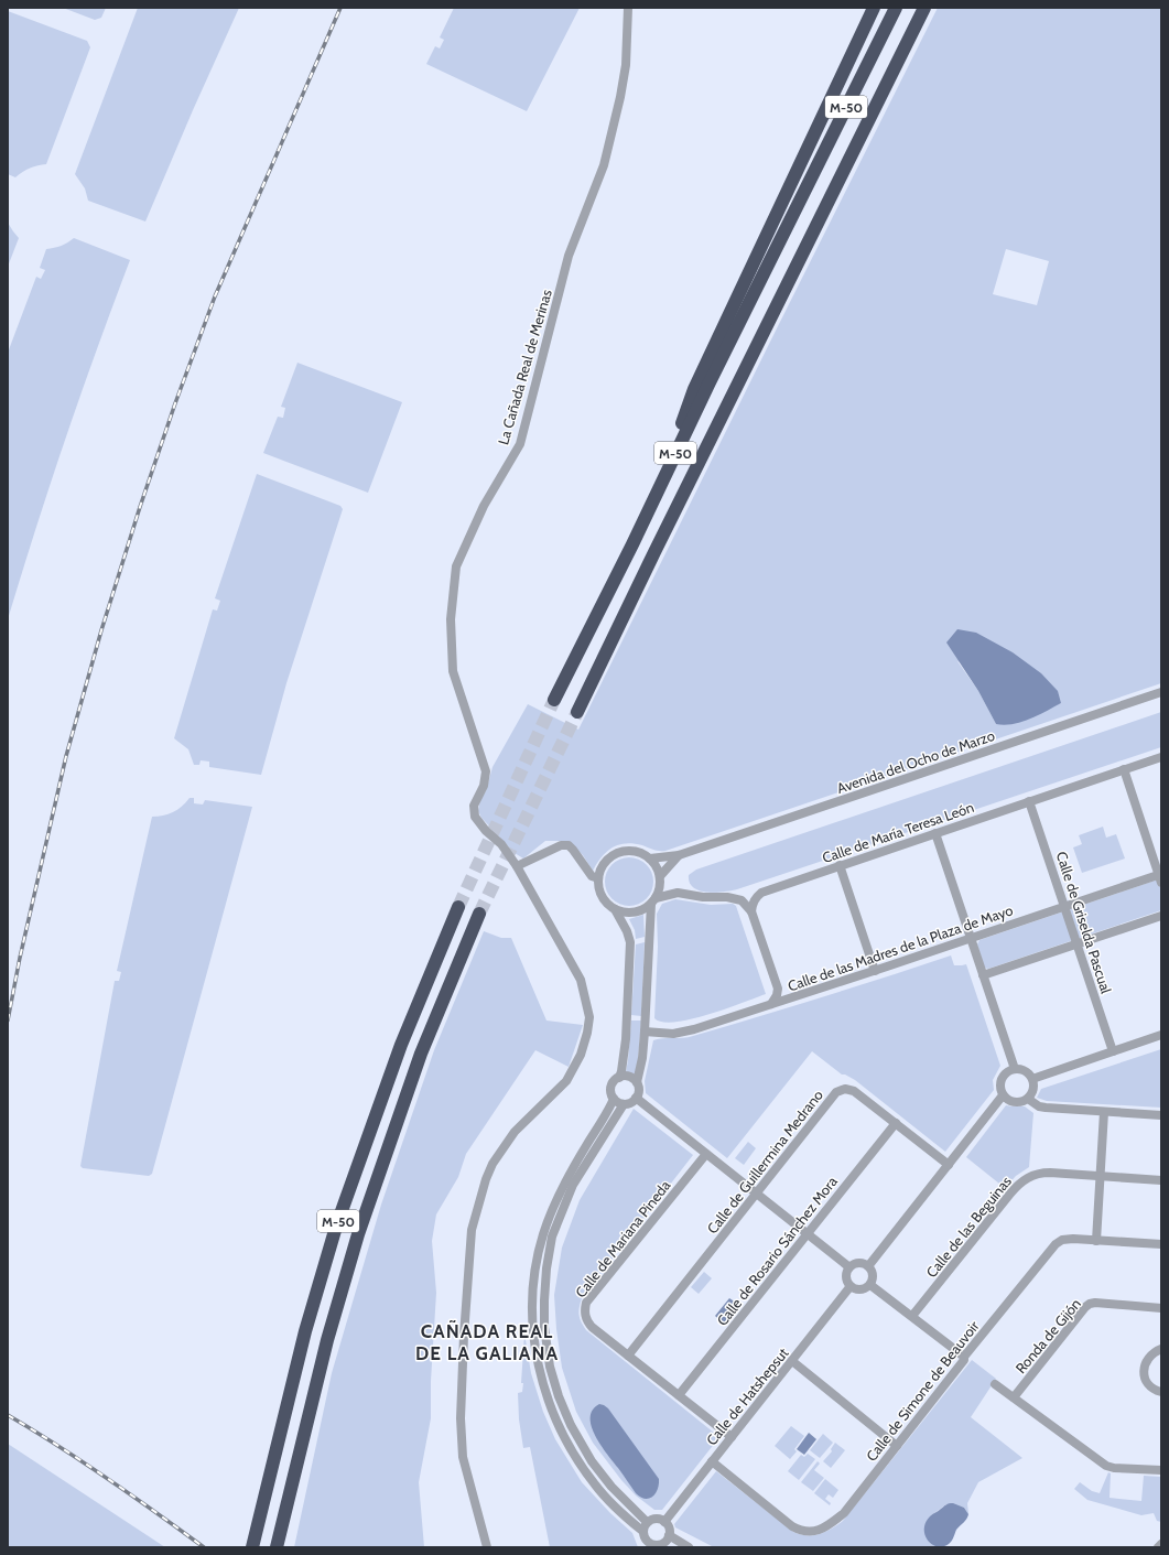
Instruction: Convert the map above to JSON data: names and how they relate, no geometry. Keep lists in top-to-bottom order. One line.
{"streets":{"highway":["M-50"],"street":["La Cañada Real de Merinas","Avenida del Ocho de Marzo","Calle de María Teresa León","Calle de Griselda Pascual","Calle de las Madres de la Plaza de Mayo","Calle de Guillermina Medrano","Calle de las Beguinas","Calle de Mariana Pineda","Calle de Rosario Sánchez Mora","Ronda de Gijón","Calle de Simone de Beauvoir","Calle de Hatshepsut"]},"crossings":[["Calle de María Teresa León","Calle de Griselda Pascual"],["Calle de Griselda Pascual","Calle de las Madres de la Plaza de Mayo"],["Calle de Guillermina Medrano","Calle de Mariana Pineda"],["Calle de Guillermina Medrano","Calle de Rosario Sánchez Mora"],["Calle de Mariana Pineda","Calle de Rosario Sánchez Mora"],["Calle de Mariana Pineda","Calle de Hatshepsut"],["Calle de Simone de Beauvoir","Calle de Hatshepsut"]],"districts":["CAÑADA REAL DE LA GALIANA"]}
